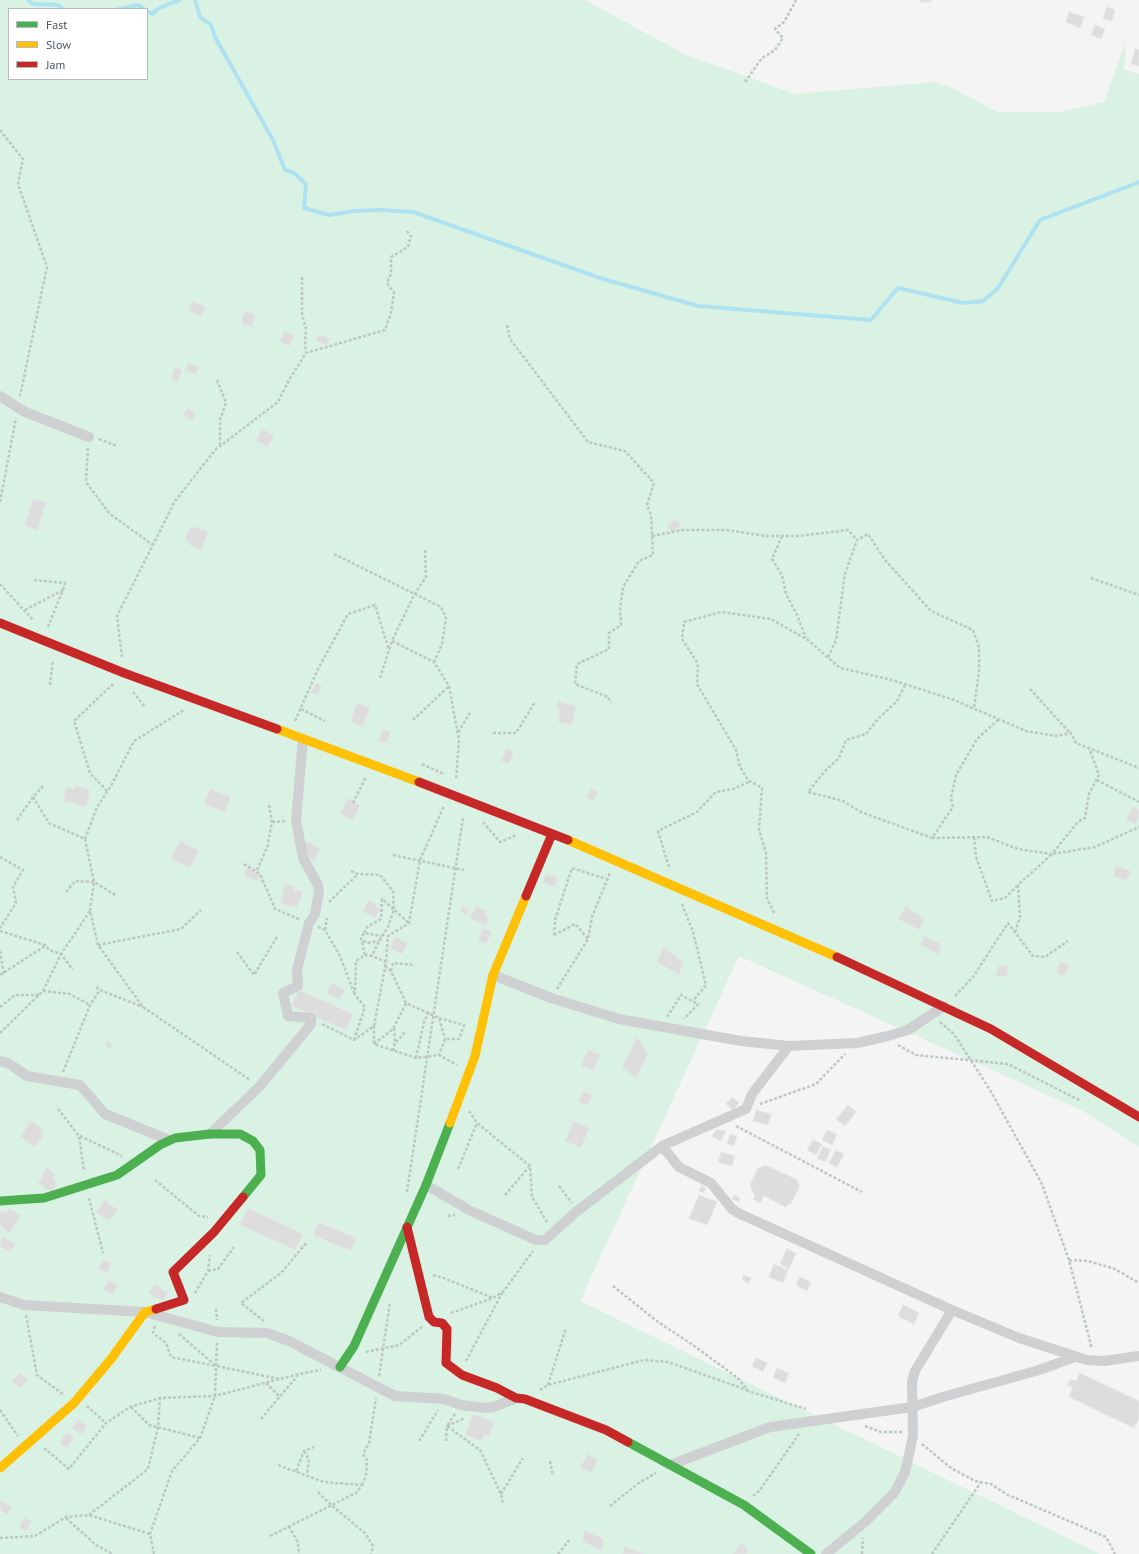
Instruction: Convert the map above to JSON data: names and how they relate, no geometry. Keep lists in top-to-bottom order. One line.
{"legend":["Fast","Slow","Jam"]}
